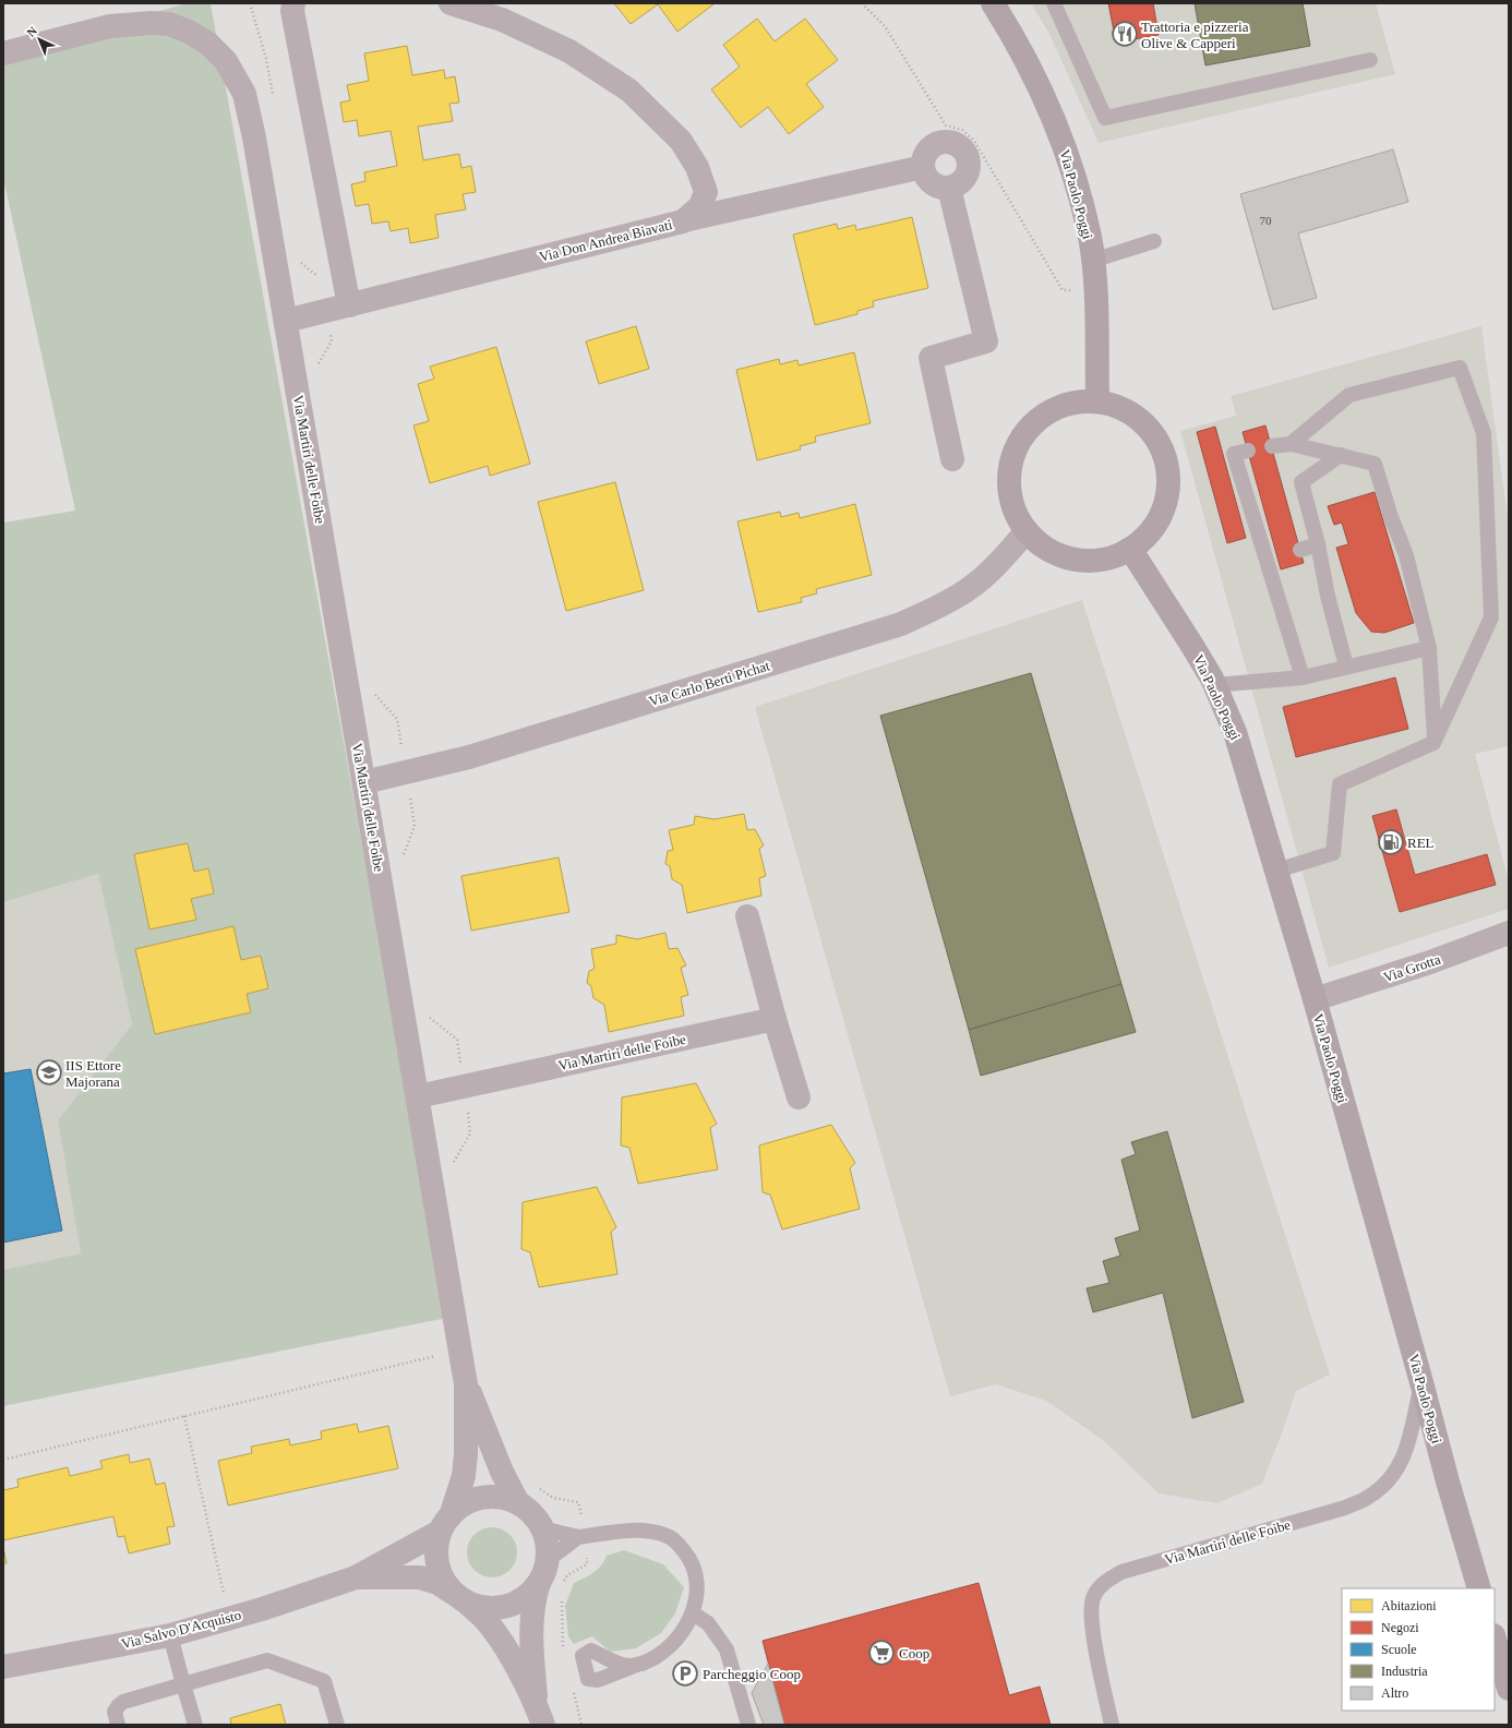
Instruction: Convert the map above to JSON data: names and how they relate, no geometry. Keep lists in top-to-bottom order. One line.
{"streets":{"main road":["Via Paolo Poggi"],"street":["Via Don Andrea Biavati","Via Martiri delle Foibe","Via Carlo Berti Pichat","Via Grotta","Via Salvo D'Acquisto"]},"crossings":[["Via Paolo Poggi","Via Martiri delle Foibe"],["Via Paolo Poggi","Via Grotta"],["Via Don Andrea Biavati","Via Martiri delle Foibe"],["Via Martiri delle Foibe","Via Carlo Berti Pichat"]],"places":{"restaurant":["Trattoria e pizzeria Olive & Capperi"],"fuel station":["REL"],"school or university":["IIS Ettore Majorana"],"supermarket":["Coop"],"parking":["Parcheggio Coop"]},"house_numbers":["70"],"legend":["Abitazioni","Negozi","Scuole","Industria","Altro"],"north":"top left"}
